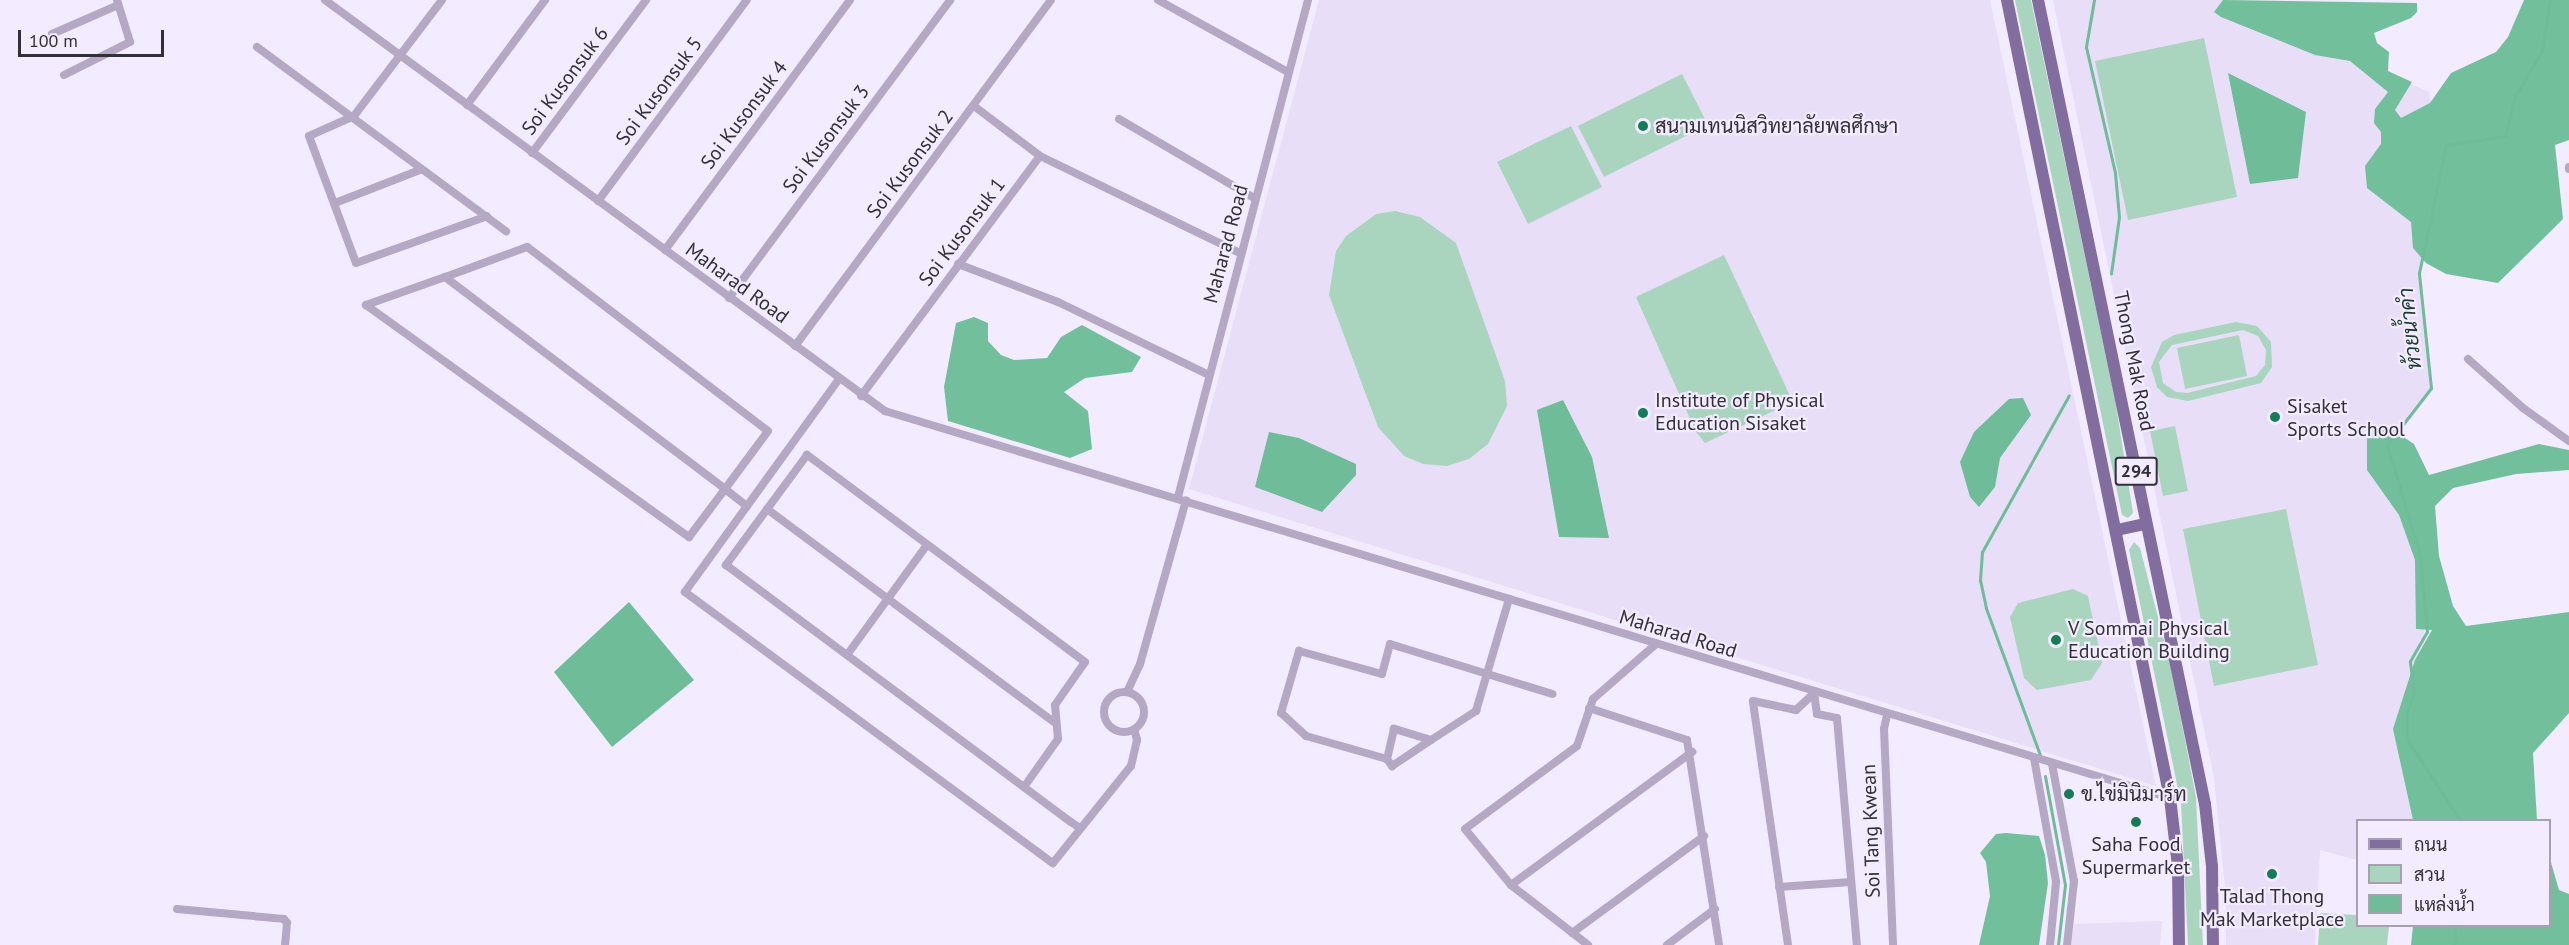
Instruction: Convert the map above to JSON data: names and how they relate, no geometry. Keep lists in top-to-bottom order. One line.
{"streets":{"main road":["Thong Mak Road","294"],"street":["Soi Kusonsuk 6","Soi Kusonsuk 5","Soi Kusonsuk 4","Soi Kusonsuk 3","Soi Kusonsuk 2","Soi Kusonsuk 1","Maharad Road","Soi Tang Kwean"]},"crossings":[["Soi Kusonsuk 6","Maharad Road"],["Soi Kusonsuk 5","Maharad Road"],["Soi Kusonsuk 4","Maharad Road"],["Soi Kusonsuk 3","Maharad Road"],["Soi Kusonsuk 2","Maharad Road"],["Soi Kusonsuk 1","Maharad Road"],["Maharad Road","294"],["Maharad Road","Soi Tang Kwean"]],"water":["ห้วยน้ำคำ"],"places":["สนามเทนนิสวิทยาลัยพลศึกษา","Institute of Physical Education Sisaket","Sisaket Sports School","V Sommai Physical Education Building","ข.ไข่มินิมาร์ท","Saha Food Supermarket","Talad Thong Mak Marketplace"],"legend":["ถนน","สวน","แหล่งน้ำ"],"scale_bar":"100 m"}
